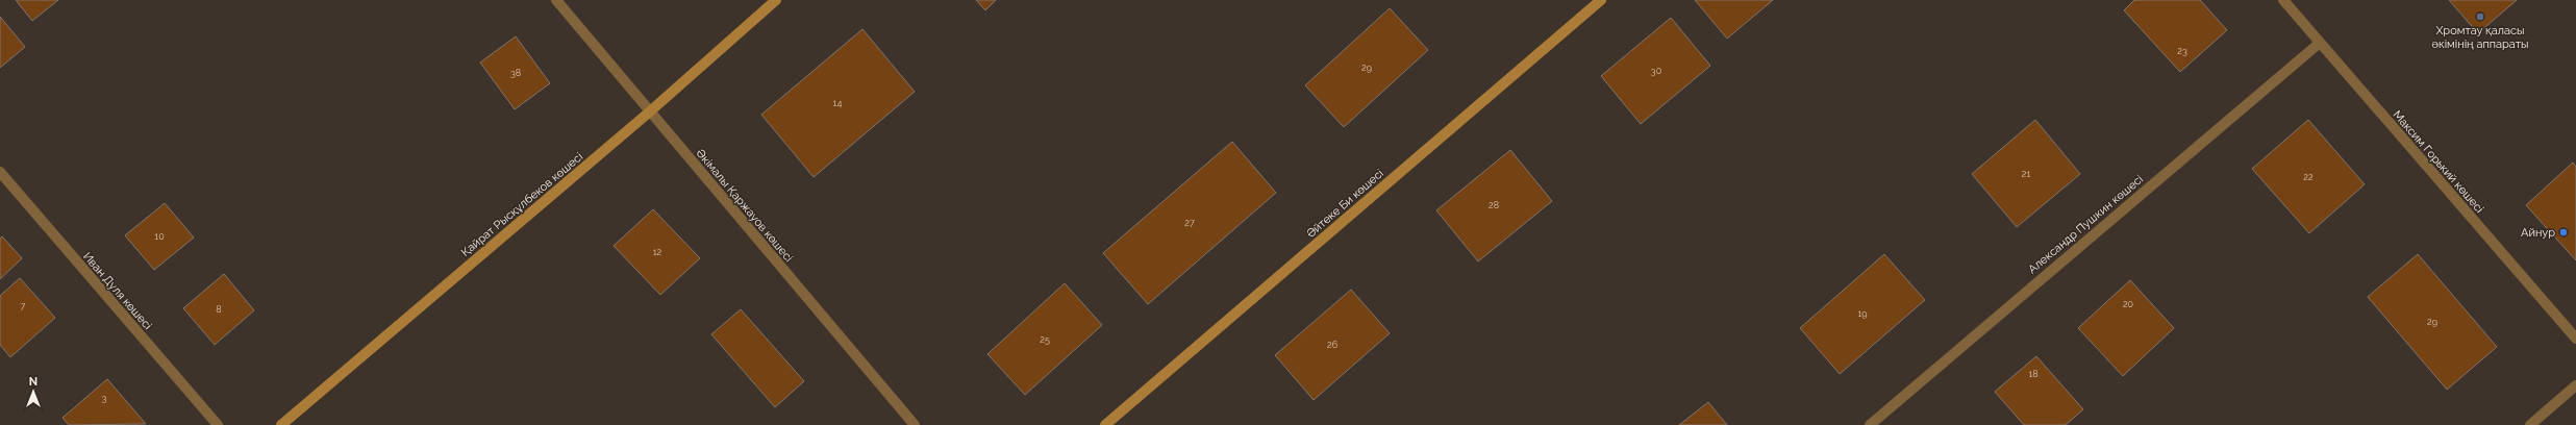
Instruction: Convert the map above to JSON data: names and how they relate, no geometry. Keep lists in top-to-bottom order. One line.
{"streets":{"street":["Максим Горький көшесі","Әйтеке Би көшесі","Қайрат Рысқұлбеков көшесі","Әкімалы Қаржауов көшесі","Александр Пушкин көшесі","Иван Дуля көшесі"]},"crossings":[["Максим Горький көшесі","Александр Пушкин көшесі"],["Қайрат Рысқұлбеков көшесі","Әкімалы Қаржауов көшесі"]],"places":["Хромтау қаласы әкімінің аппараты","Айнур"],"house_numbers":["23","29","30","38","14","21","22","28","27","10","12","20","7","8","19","29","25","26","18","3"],"north":"top"}
